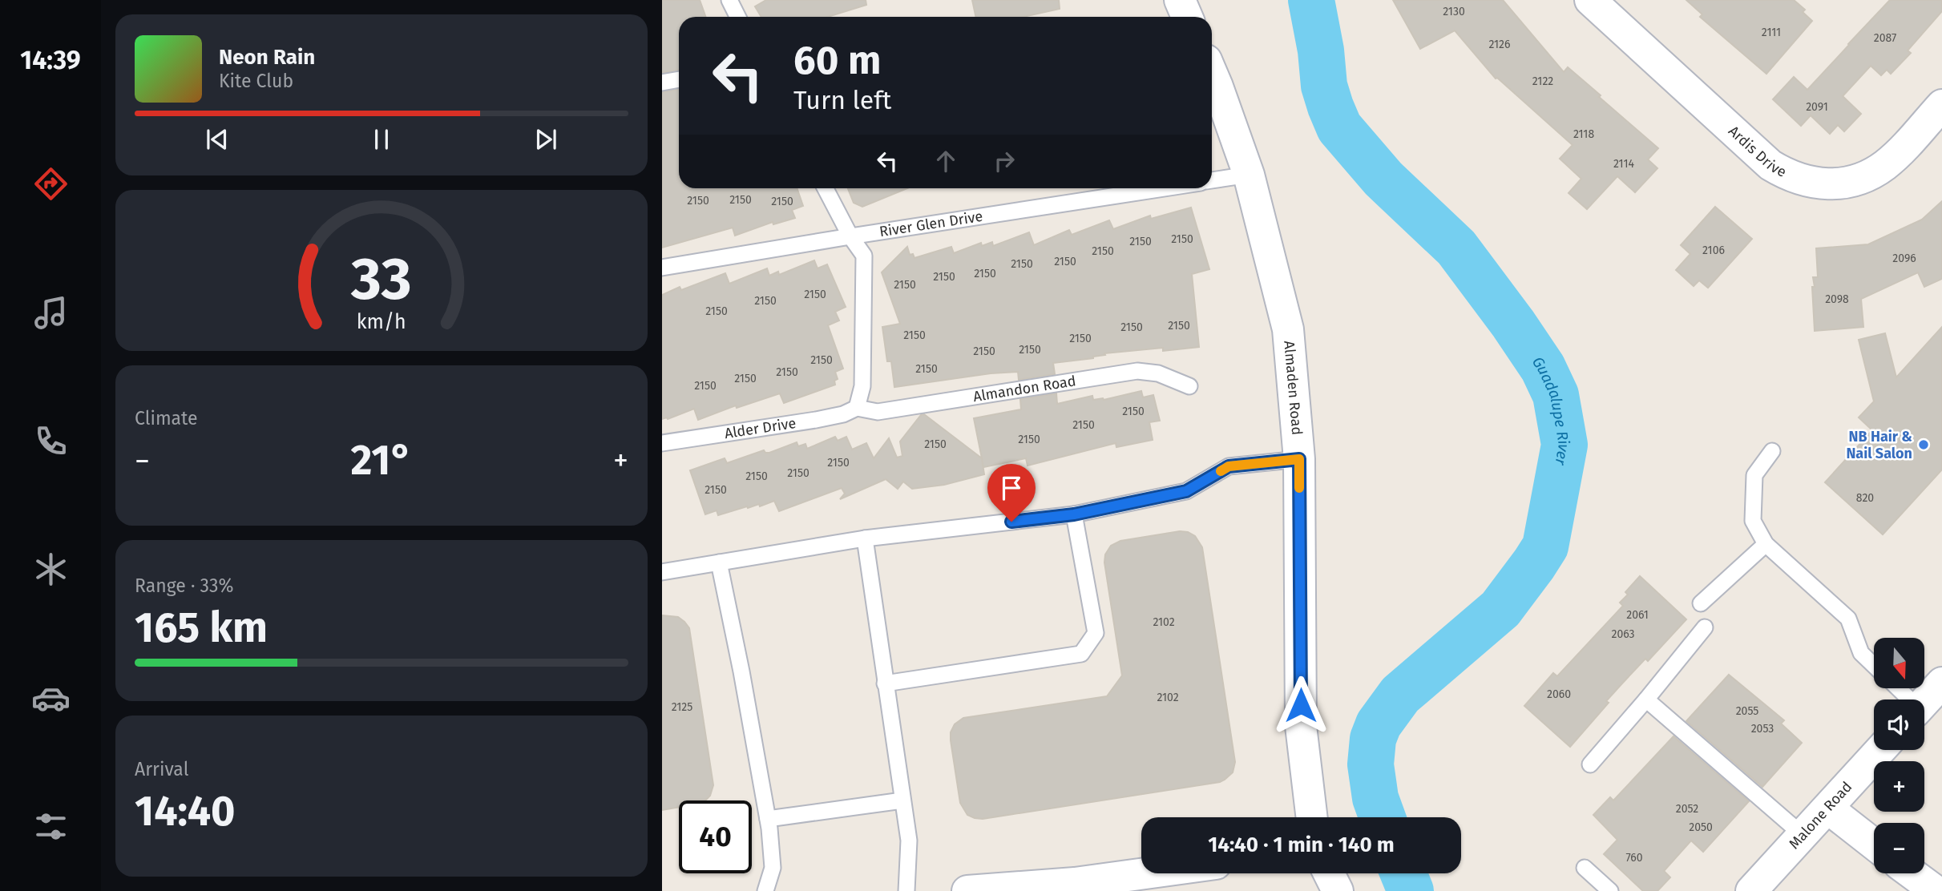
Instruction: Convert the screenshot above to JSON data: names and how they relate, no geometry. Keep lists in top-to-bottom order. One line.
{"streets":{"street":["Ardis Drive","Almaden Road","Malone Road"],"lane":["River Glen Drive","Almandon Road","Alder Drive"]},"crossings":[["Almandon Road","Alder Drive"]],"water":["Guadalupe River"],"places":["NB Hair & Nail Salon"],"house_numbers":["2130","2111","2087","2126","2122","2091","2118","2114","2150","2150","2150","2150","2150","2106","2150","2096","2150","2150","2150","2150","2150","2150","2098","2150","2150","2150","2150","2150","2150","2150","2150","2150","2150","2150","2150","2150","2150","2150","2150","2150","2150","2150","2150","2150","820","2061","2102","2063","2060","2102","2125","2055","2053","2052","2050","760"],"north":"bottom","page":{"tabs":"14:39","turn":["60 m","Turn left"],"song":["Neon Rain","Kite Club"],"tile":["Climate",["Range · 33%","165 km"],["Arrival","14:40"]],"heat":["−","21°","+"],"map_buttons":["+","−"],"limit":"40","trip":"14:40 · 1 min · 140 m","gauge":["33","km/h"]}}
